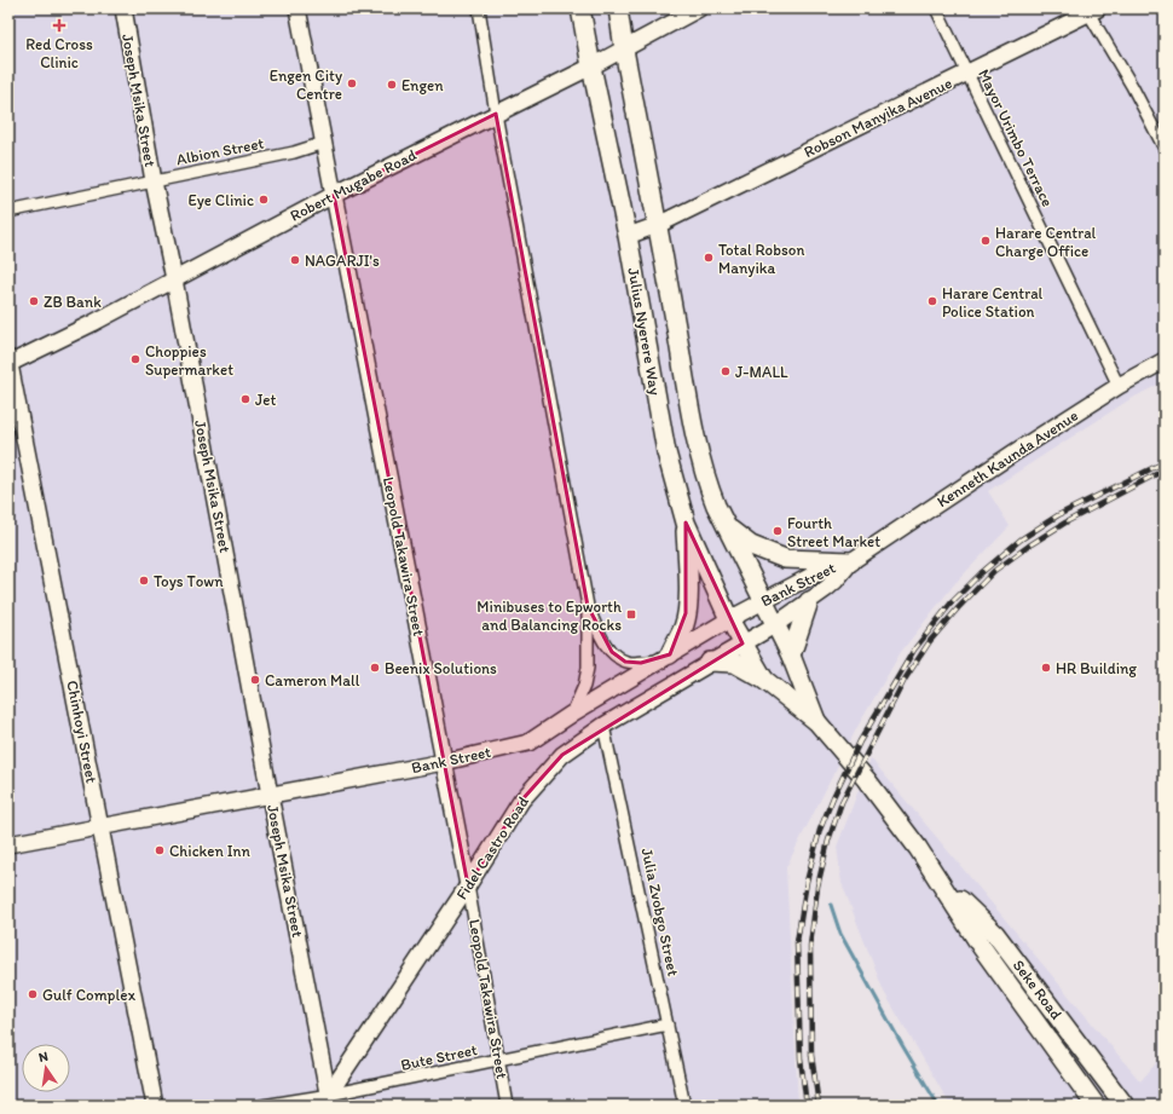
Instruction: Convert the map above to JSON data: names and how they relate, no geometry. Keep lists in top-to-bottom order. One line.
{"streets":{"main road":["Joseph Msika Street","Robson Manyika Avenue","Robert Mugabe Road","Julius Nyerere Way","Kenneth Kaunda Avenue","Leopold Takawira Street","Bank Street","Chinhoyi Street","Fidel Castro Road","Seke Road"],"street":["Mayor Urimbo Terrace","Albion Street","Julia Zvobgo Street","Bute Street"]},"crossings":[["Joseph Msika Street","Albion Street"],["Joseph Msika Street","Robert Mugabe Road"],["Joseph Msika Street","Bank Street"],["Joseph Msika Street","Fidel Castro Road"],["Joseph Msika Street","Bute Street"],["Robson Manyika Avenue","Mayor Urimbo Terrace"],["Robson Manyika Avenue","Julius Nyerere Way"],["Mayor Urimbo Terrace","Kenneth Kaunda Avenue"],["Albion Street","Leopold Takawira Street"],["Robert Mugabe Road","Julius Nyerere Way"],["Robert Mugabe Road","Leopold Takawira Street"],["Robert Mugabe Road","Chinhoyi Street"],["Julius Nyerere Way","Bank Street"],["Julius Nyerere Way","Fidel Castro Road"],["Julius Nyerere Way","Seke Road"],["Kenneth Kaunda Avenue","Bank Street"],["Kenneth Kaunda Avenue","Fidel Castro Road"],["Leopold Takawira Street","Bank Street"],["Leopold Takawira Street","Fidel Castro Road"],["Leopold Takawira Street","Bute Street"],["Bank Street","Chinhoyi Street"],["Bank Street","Fidel Castro Road"],["Fidel Castro Road","Julia Zvobgo Street"],["Fidel Castro Road","Bute Street"],["Julia Zvobgo Street","Bute Street"]],"places":{"health":["Red Cross Clinic"],"other":["Engen City Centre","Engen","Eye Clinic","Harare Central Charge Office","Total Robson Manyika","NAGARJI's","ZB Bank","Harare Central Police Station","Choppies Supermarket","J-MALL","Jet","Fourth Street Market","Toys Town","Beenix Solutions","HR Building","Cameron Mall","Chicken Inn","Gulf Complex"],"transit":["Minibuses to Epworth and Balancing Rocks"]},"north":"top"}
